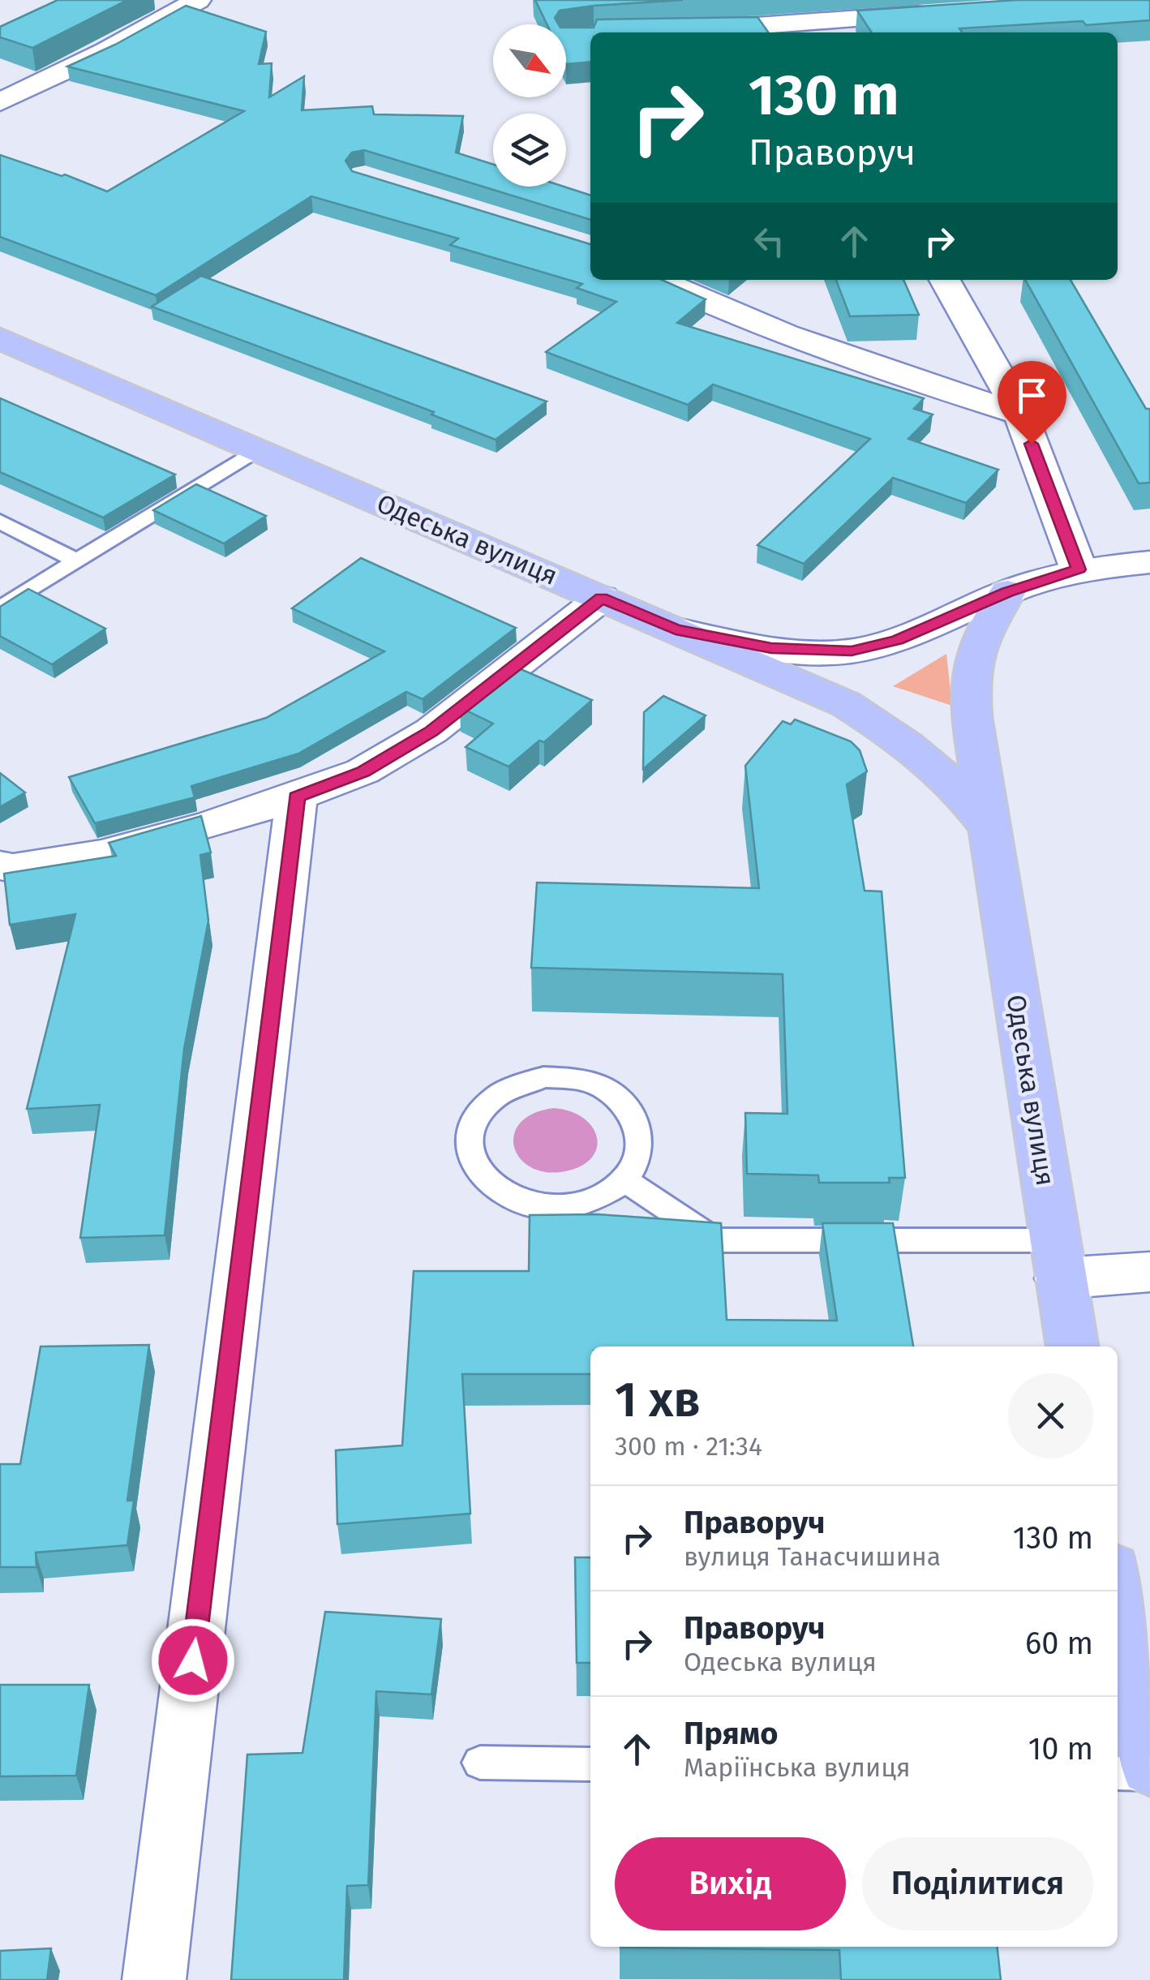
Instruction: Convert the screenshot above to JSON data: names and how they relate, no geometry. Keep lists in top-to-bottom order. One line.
{"streets":{"main road":["Одеська вулиця"]},"north":"bottom right","page":{"turn":["130 m","Праворуч"],"heading":["1 хв","300 m · 21:34"],"list":[{"name":"Праворуч","note":"вулиця Танасчишина","value":"130 m"},{"name":"Праворуч","note":"Одеська вулиця","value":"60 m"},{"name":"Прямо","note":"Маріїнська вулиця","value":"10 m"}],"buttons":["Вихід","Поділитися"]}}
